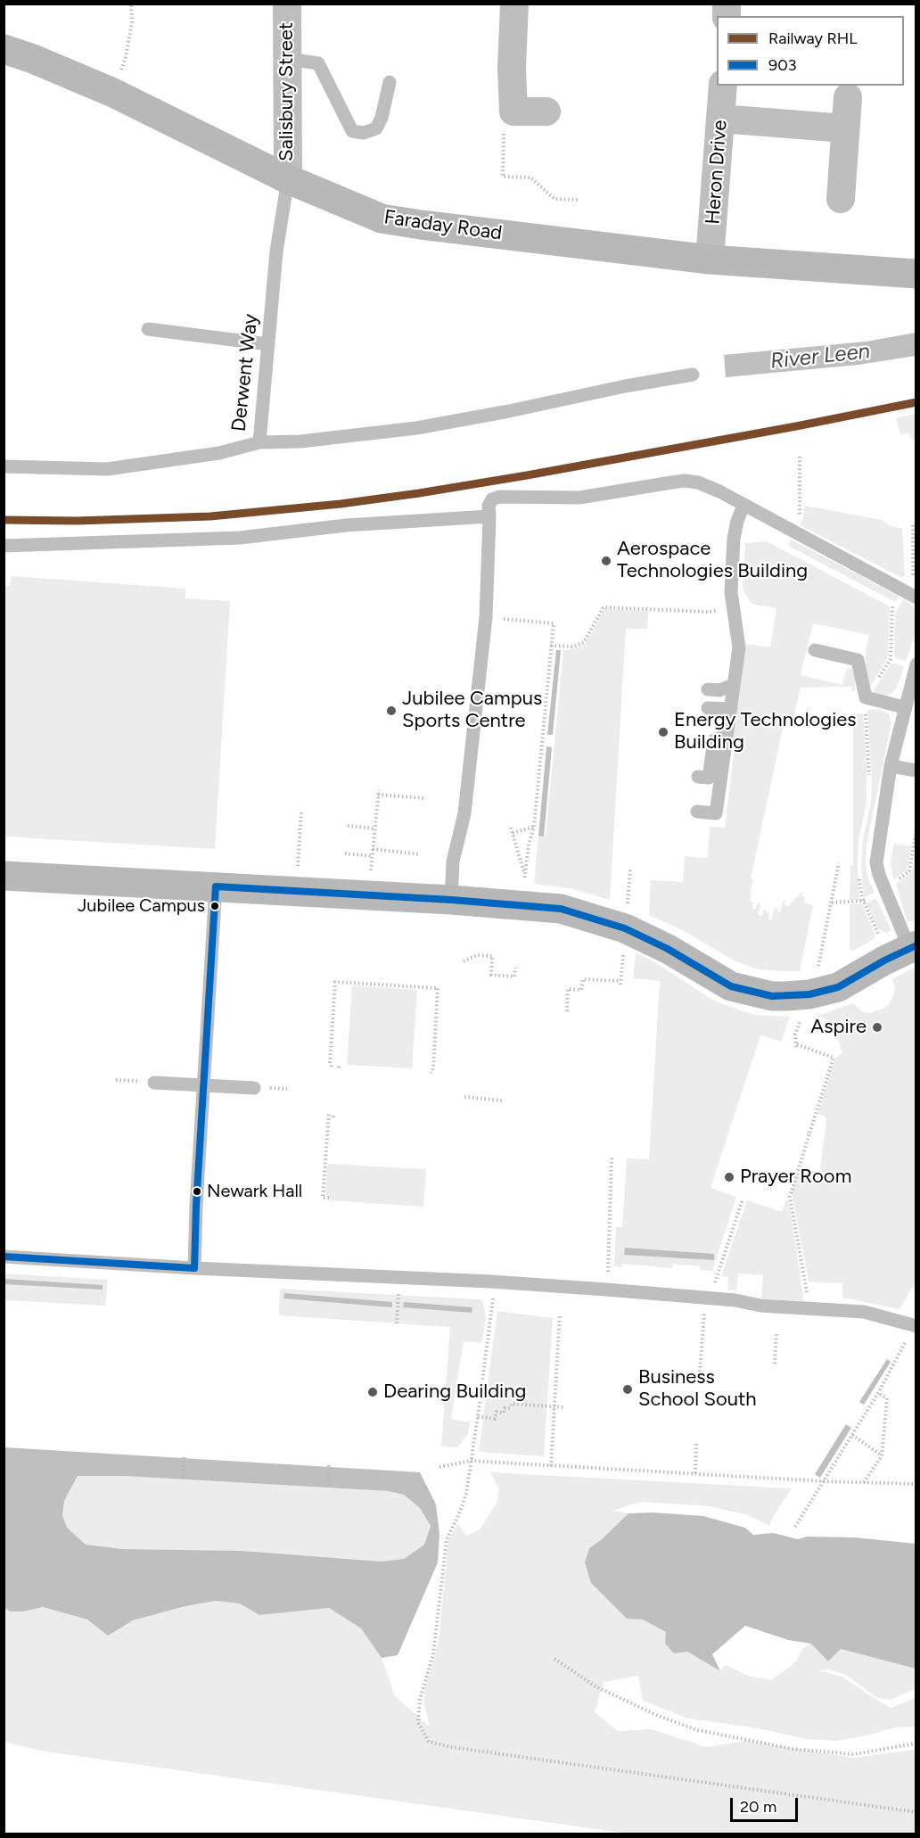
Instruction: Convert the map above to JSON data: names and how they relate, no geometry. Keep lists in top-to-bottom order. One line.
{"streets":{"street":["Salisbury Street","Heron Drive","Faraday Road"],"lane":["Derwent Way"]},"crossings":[["Salisbury Street","Faraday Road"],["Salisbury Street","Derwent Way"],["Heron Drive","Faraday Road"],["Faraday Road","Derwent Way"]],"water":["River Leen"],"places":["Aerospace Technologies Building","Jubilee Campus Sports Centre","Energy Technologies Building","Jubilee Campus","Aspire","Prayer Room","Newark Hall","Business School South","Dearing Building"],"lines":["rail line RHL","transit line 903"],"legend":["Railway RHL","903"],"scale_bar":"20 m"}
